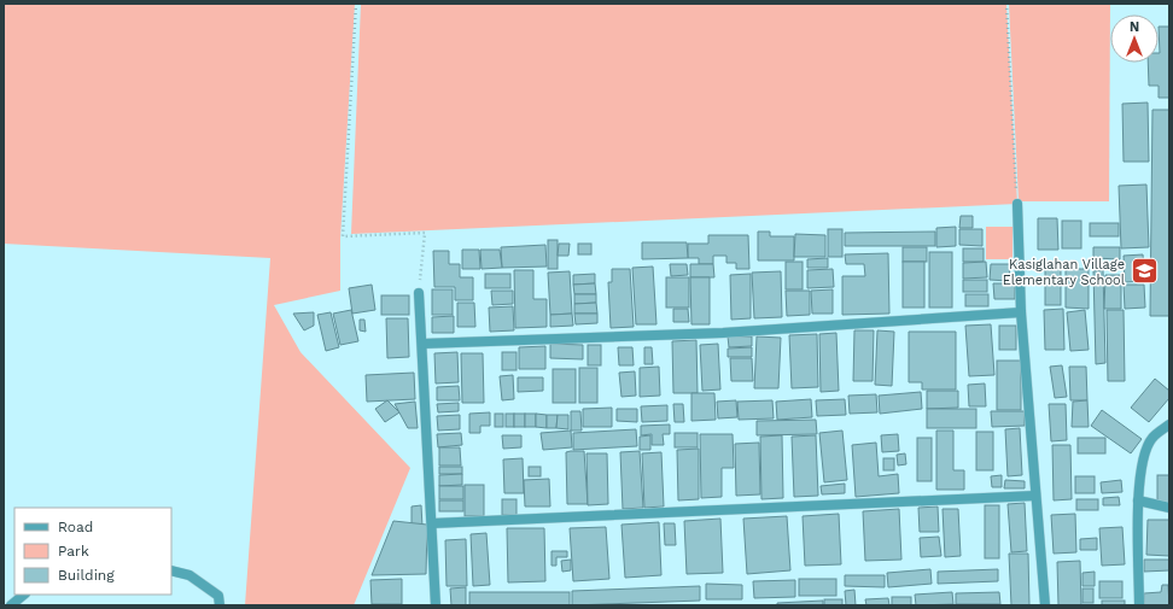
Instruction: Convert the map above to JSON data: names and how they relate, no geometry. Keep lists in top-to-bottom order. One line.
{"places":{"school or university":["Kasiglahan Village Elementary School"]},"legend":["Road","Park","Building"],"north":"top"}
